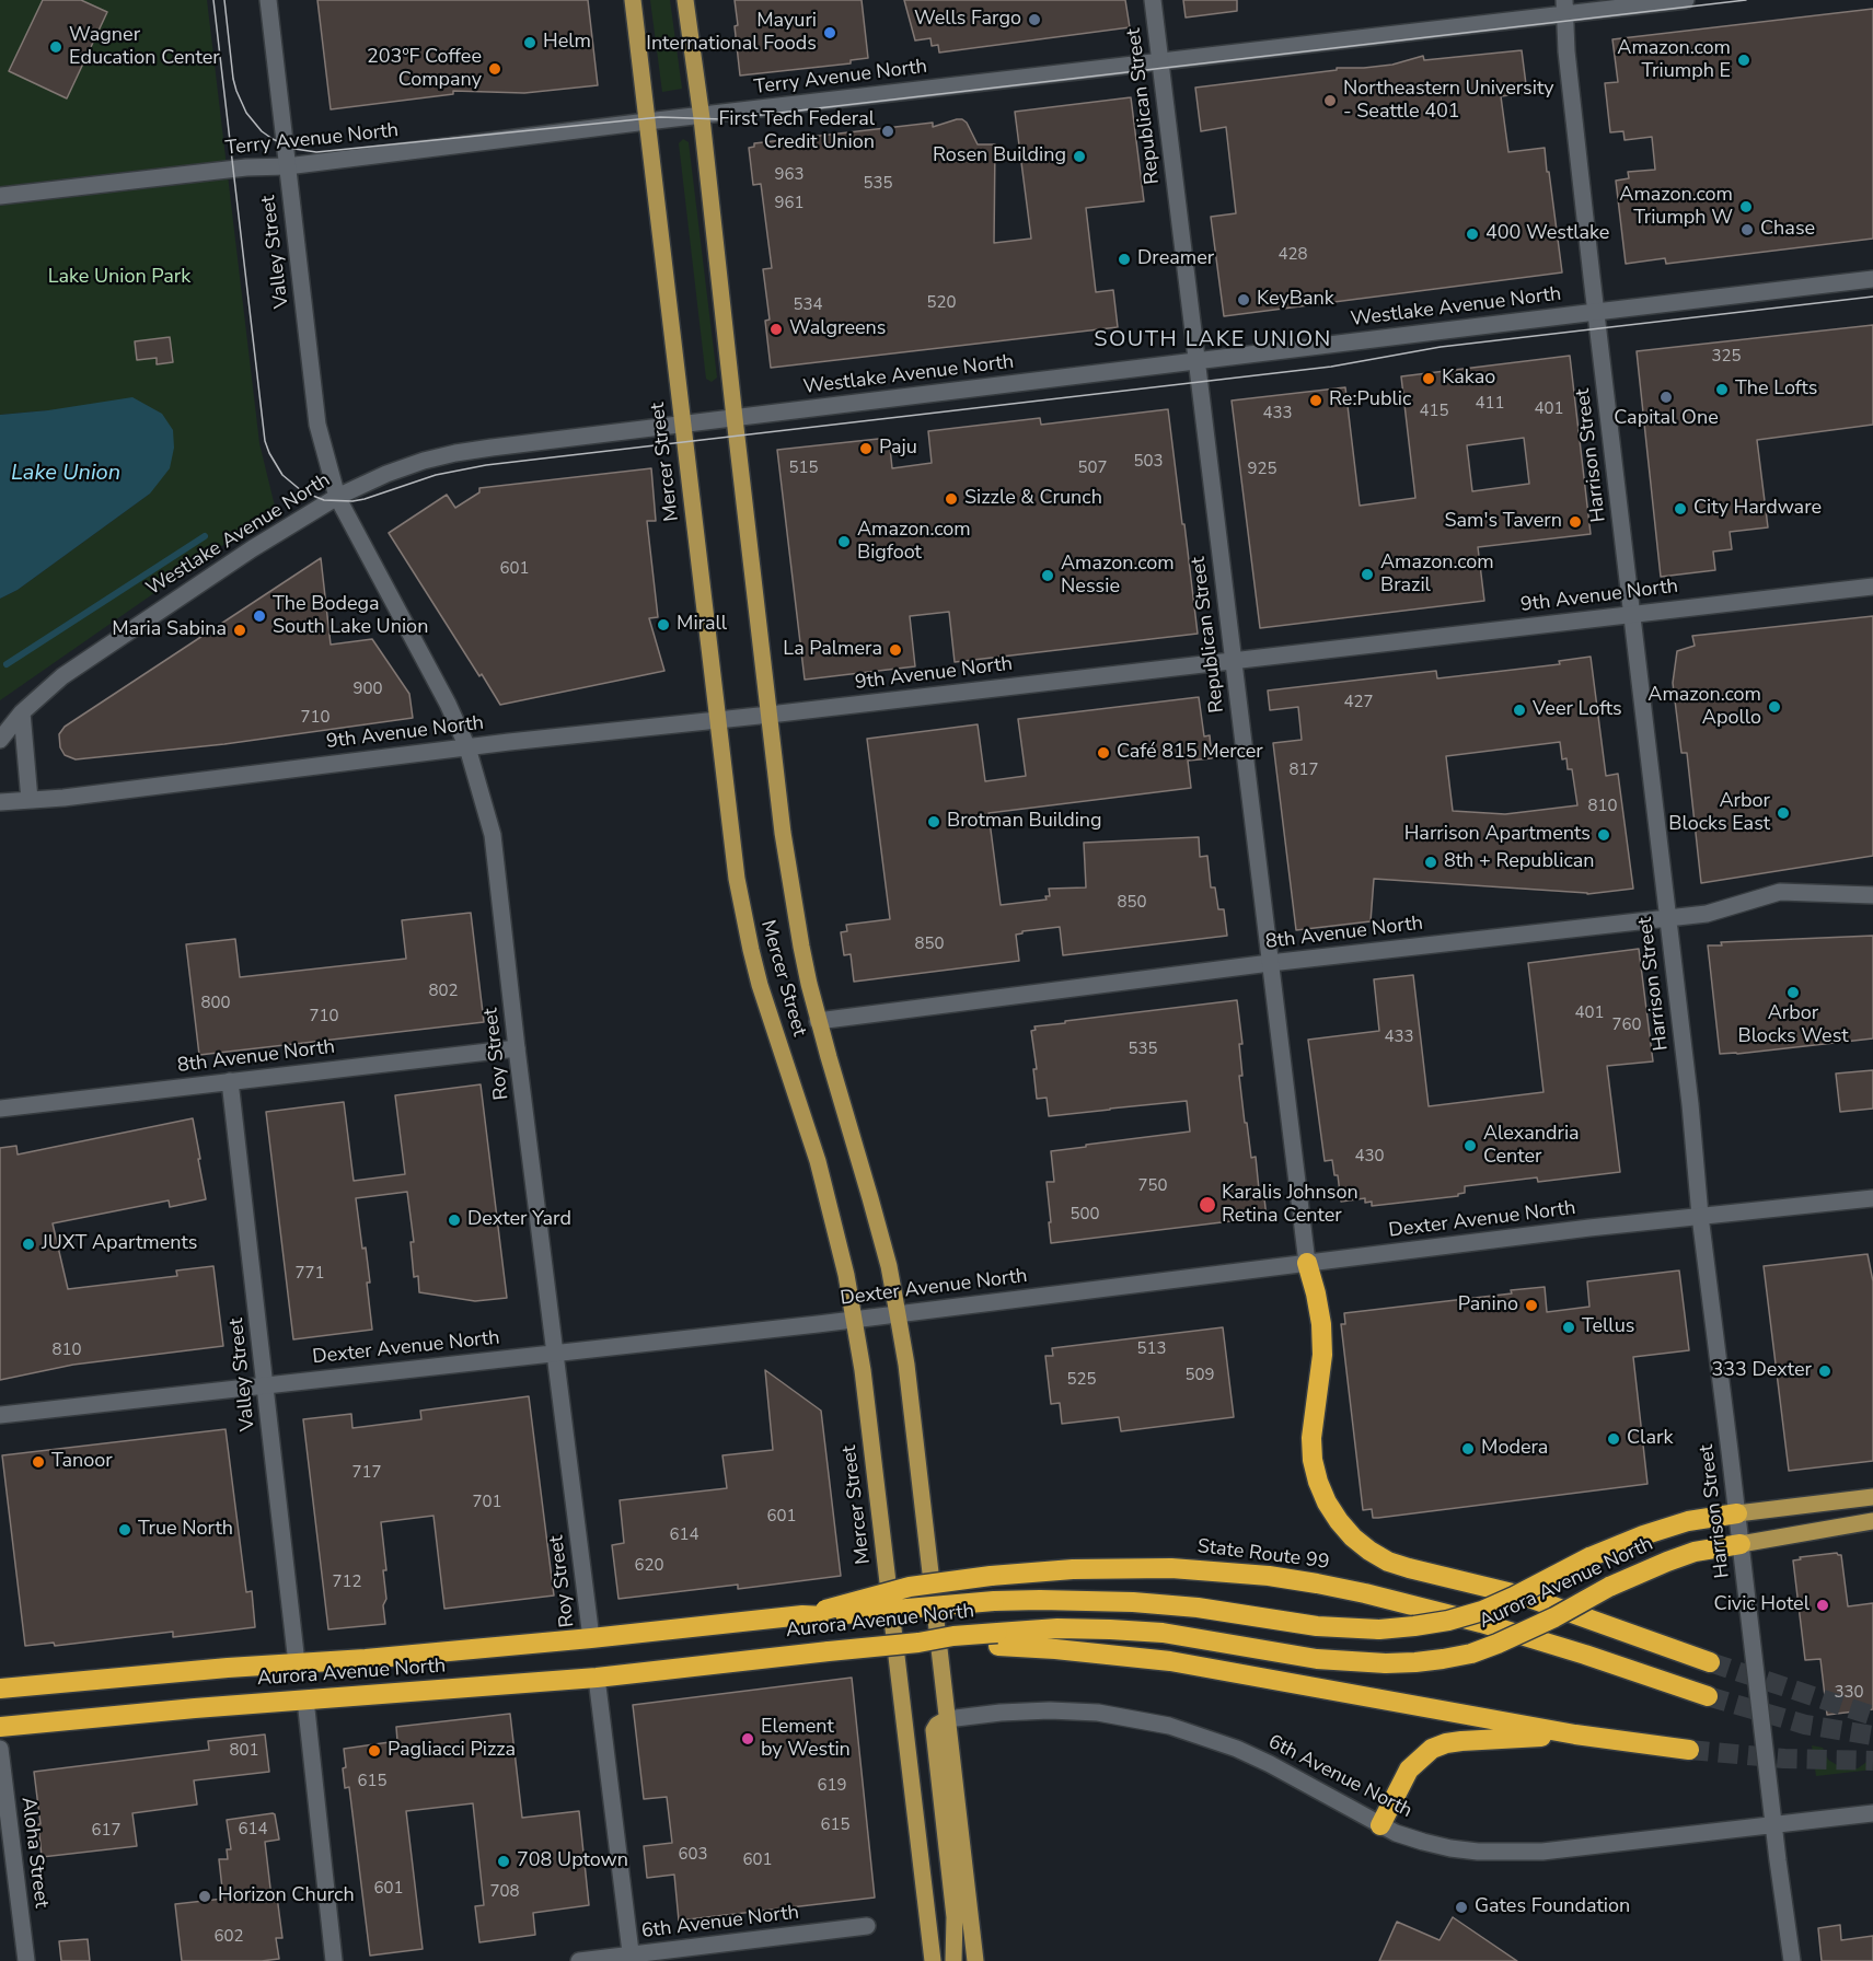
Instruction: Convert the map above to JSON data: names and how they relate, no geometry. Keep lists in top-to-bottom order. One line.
{"streets":{"highway":["State Route 99","Aurora Avenue North"],"main road":["Terry Avenue North","Republican Street","Valley Street","Westlake Avenue North","Harrison Street","Mercer Street","9th Avenue North","8th Avenue North","Roy Street","Dexter Avenue North","6th Avenue North","Aloha Street"]},"crossings":[["Terry Avenue North","Republican Street"],["Terry Avenue North","Valley Street"],["Terry Avenue North","Harrison Street"],["Terry Avenue North","Mercer Street"],["Republican Street","Westlake Avenue North"],["Republican Street","9th Avenue North"],["Republican Street","8th Avenue North"],["Republican Street","Dexter Avenue North"],["Valley Street","Westlake Avenue North"],["Valley Street","8th Avenue North"],["Valley Street","Roy Street"],["Valley Street","Dexter Avenue North"],["Valley Street","Aurora Avenue North"],["Westlake Avenue North","Harrison Street"],["Westlake Avenue North","Mercer Street"],["Westlake Avenue North","Roy Street"],["Harrison Street","9th Avenue North"],["Harrison Street","8th Avenue North"],["Harrison Street","Dexter Avenue North"],["Harrison Street","Aurora Avenue North"],["Harrison Street","6th Avenue North"],["Mercer Street","9th Avenue North"],["Mercer Street","8th Avenue North"],["Mercer Street","Dexter Avenue North"],["Mercer Street","6th Avenue North"],["9th Avenue North","Roy Street"],["8th Avenue North","Roy Street"],["Roy Street","Dexter Avenue North"],["Roy Street","Aurora Avenue North"],["State Route 99","Aurora Avenue North"]],"districts":["SOUTH LAKE UNION"],"water":["Lake Union"],"parks":["Lake Union Park"],"places":["Wells Fargo","Mayuri International Foods","Helm","Wagner Education Center","Amazon.com Triumph E","203ºF Coffee Company","Northeastern University - Seattle 401","First Tech Federal Credit Union","Rosen Building","Amazon.com Triumph W","Chase","400 Westlake","Dreamer","KeyBank","Walgreens","Kakao","The Lofts","Capital One","Re:Public","Paju","Sizzle & Crunch","City Hardware","Sam's Tavern","Amazon.com Bigfoot","Amazon.com Brazil","Amazon.com Nessie","The Bodega South Lake Union","Mirall","Maria Sabina","La Palmera","Amazon.com Apollo","Veer Lofts","Café 815 Mercer","Arbor Blocks East","Brotman Building","Harrison Apartments","8th + Republican","Arbor Blocks West","Alexandria Center","Karalis Johnson Retina Center","Dexter Yard","JUXT Apartments","Panino","Tellus","333 Dexter","Clark","Modera","Tanoor","True North","Civic Hotel","Element by Westin","Pagliacci Pizza","708 Uptown","Horizon Church","Gates Foundation"],"house_numbers":["963","535","961","428","520","534","325","411","401","415","433","503","515","507","925","601","900","427","710","817","810","850","850","802","800","401","710","760","433","535","430","750","500","771","513","810","509","525","717","701","601","614","620","712","330","801","615","619","615","614","617","603","601","601","708","602"]}
